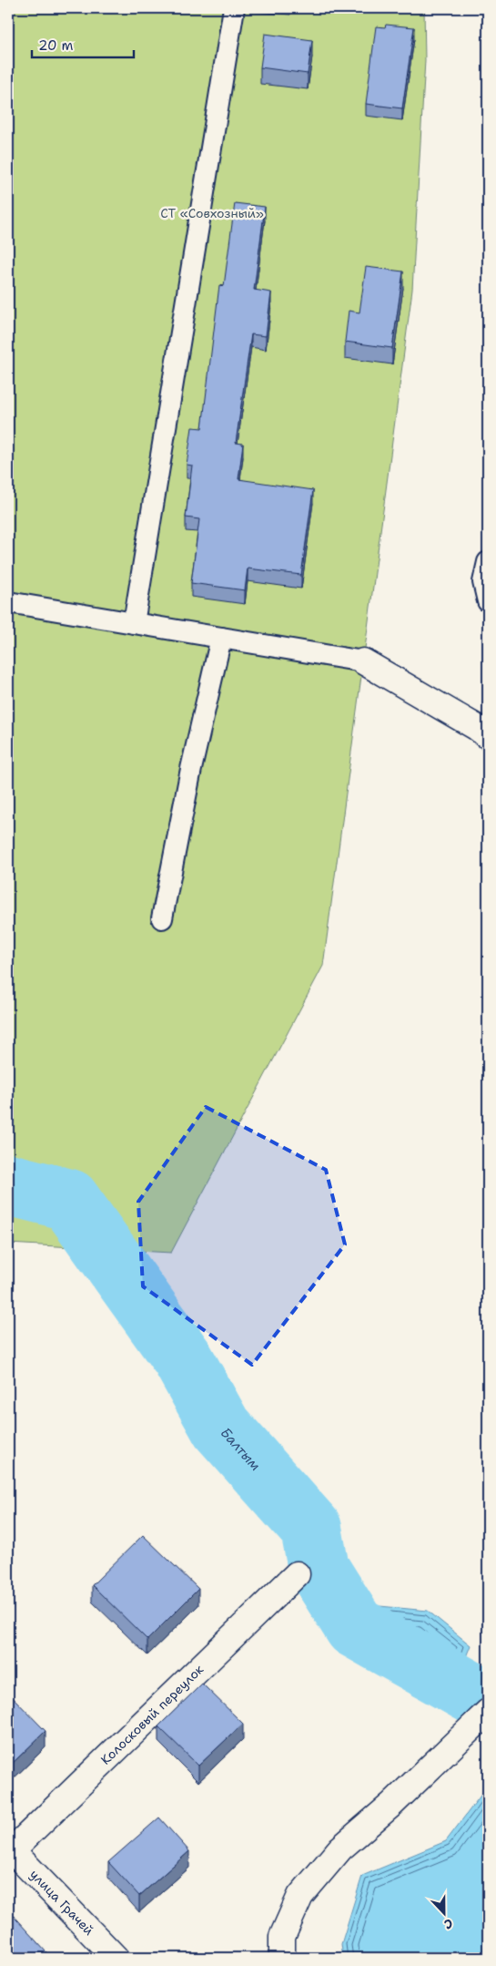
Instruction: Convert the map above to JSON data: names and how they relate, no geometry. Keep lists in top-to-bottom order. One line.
{"streets":{"street":["Колосковый переулок","улица Грачей"]},"crossings":[["Колосковый переулок","улица Грачей"]],"water":["Балтым"],"parks":["СТ «Совхозный»"],"scale_bar":"20 m","north":"bottom"}
